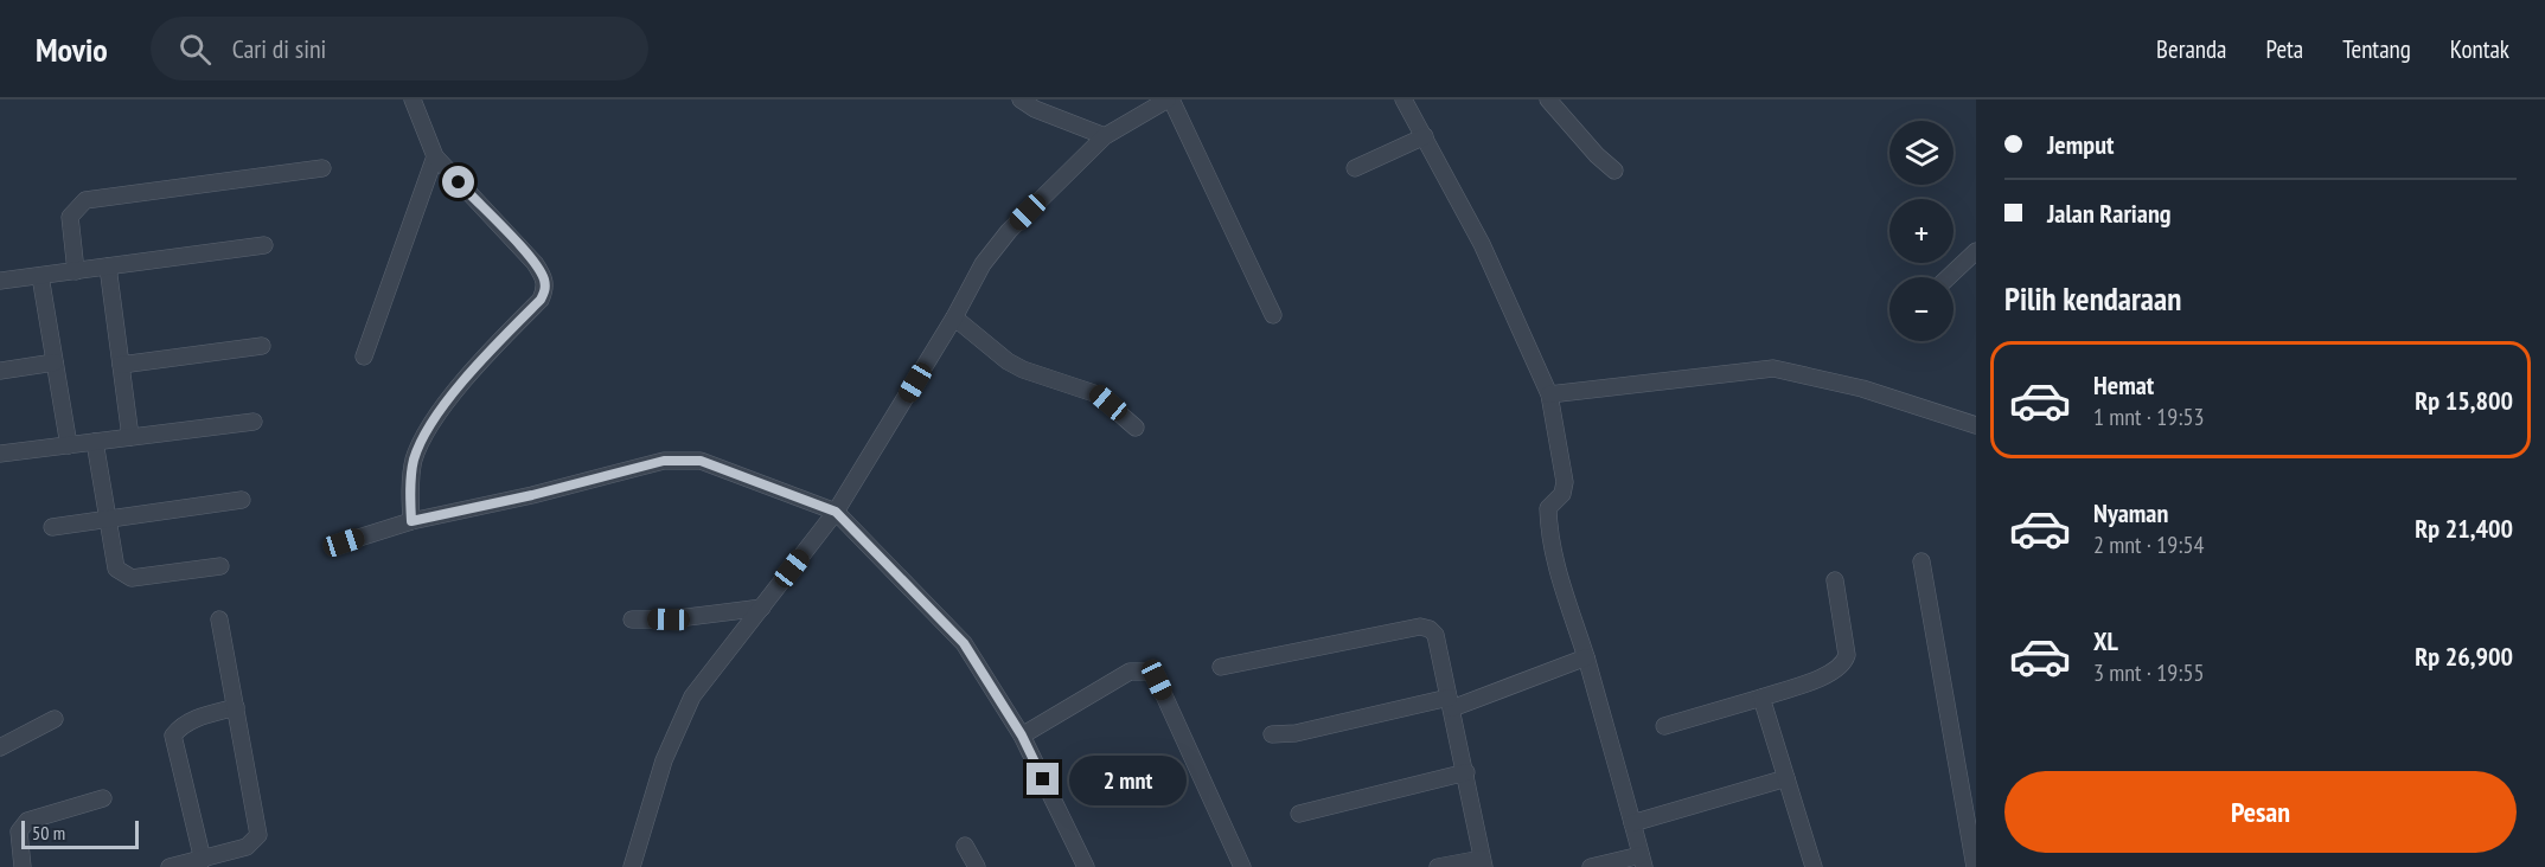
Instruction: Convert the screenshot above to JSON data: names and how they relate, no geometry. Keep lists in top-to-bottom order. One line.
{"scale_bar":"50 m","page":{"header":"Movio","search":"Cari di sini","nav":["Beranda","Peta","Tentang","Kontak"],"banner":["Jemput","Jalan Rariang"],"map_buttons":["+","−"],"heading":"Pilih kendaraan","list":[{"name":"Hemat","note":"1 mnt · 19:53","value":"Rp 15,800"},{"name":"Nyaman","note":"2 mnt · 19:54","value":"Rp 21,400"},{"name":"XL","note":"3 mnt · 19:55","value":"Rp 26,900"}],"bubble":"2 mnt","buttons":"Pesan","scale":"50 m"}}
